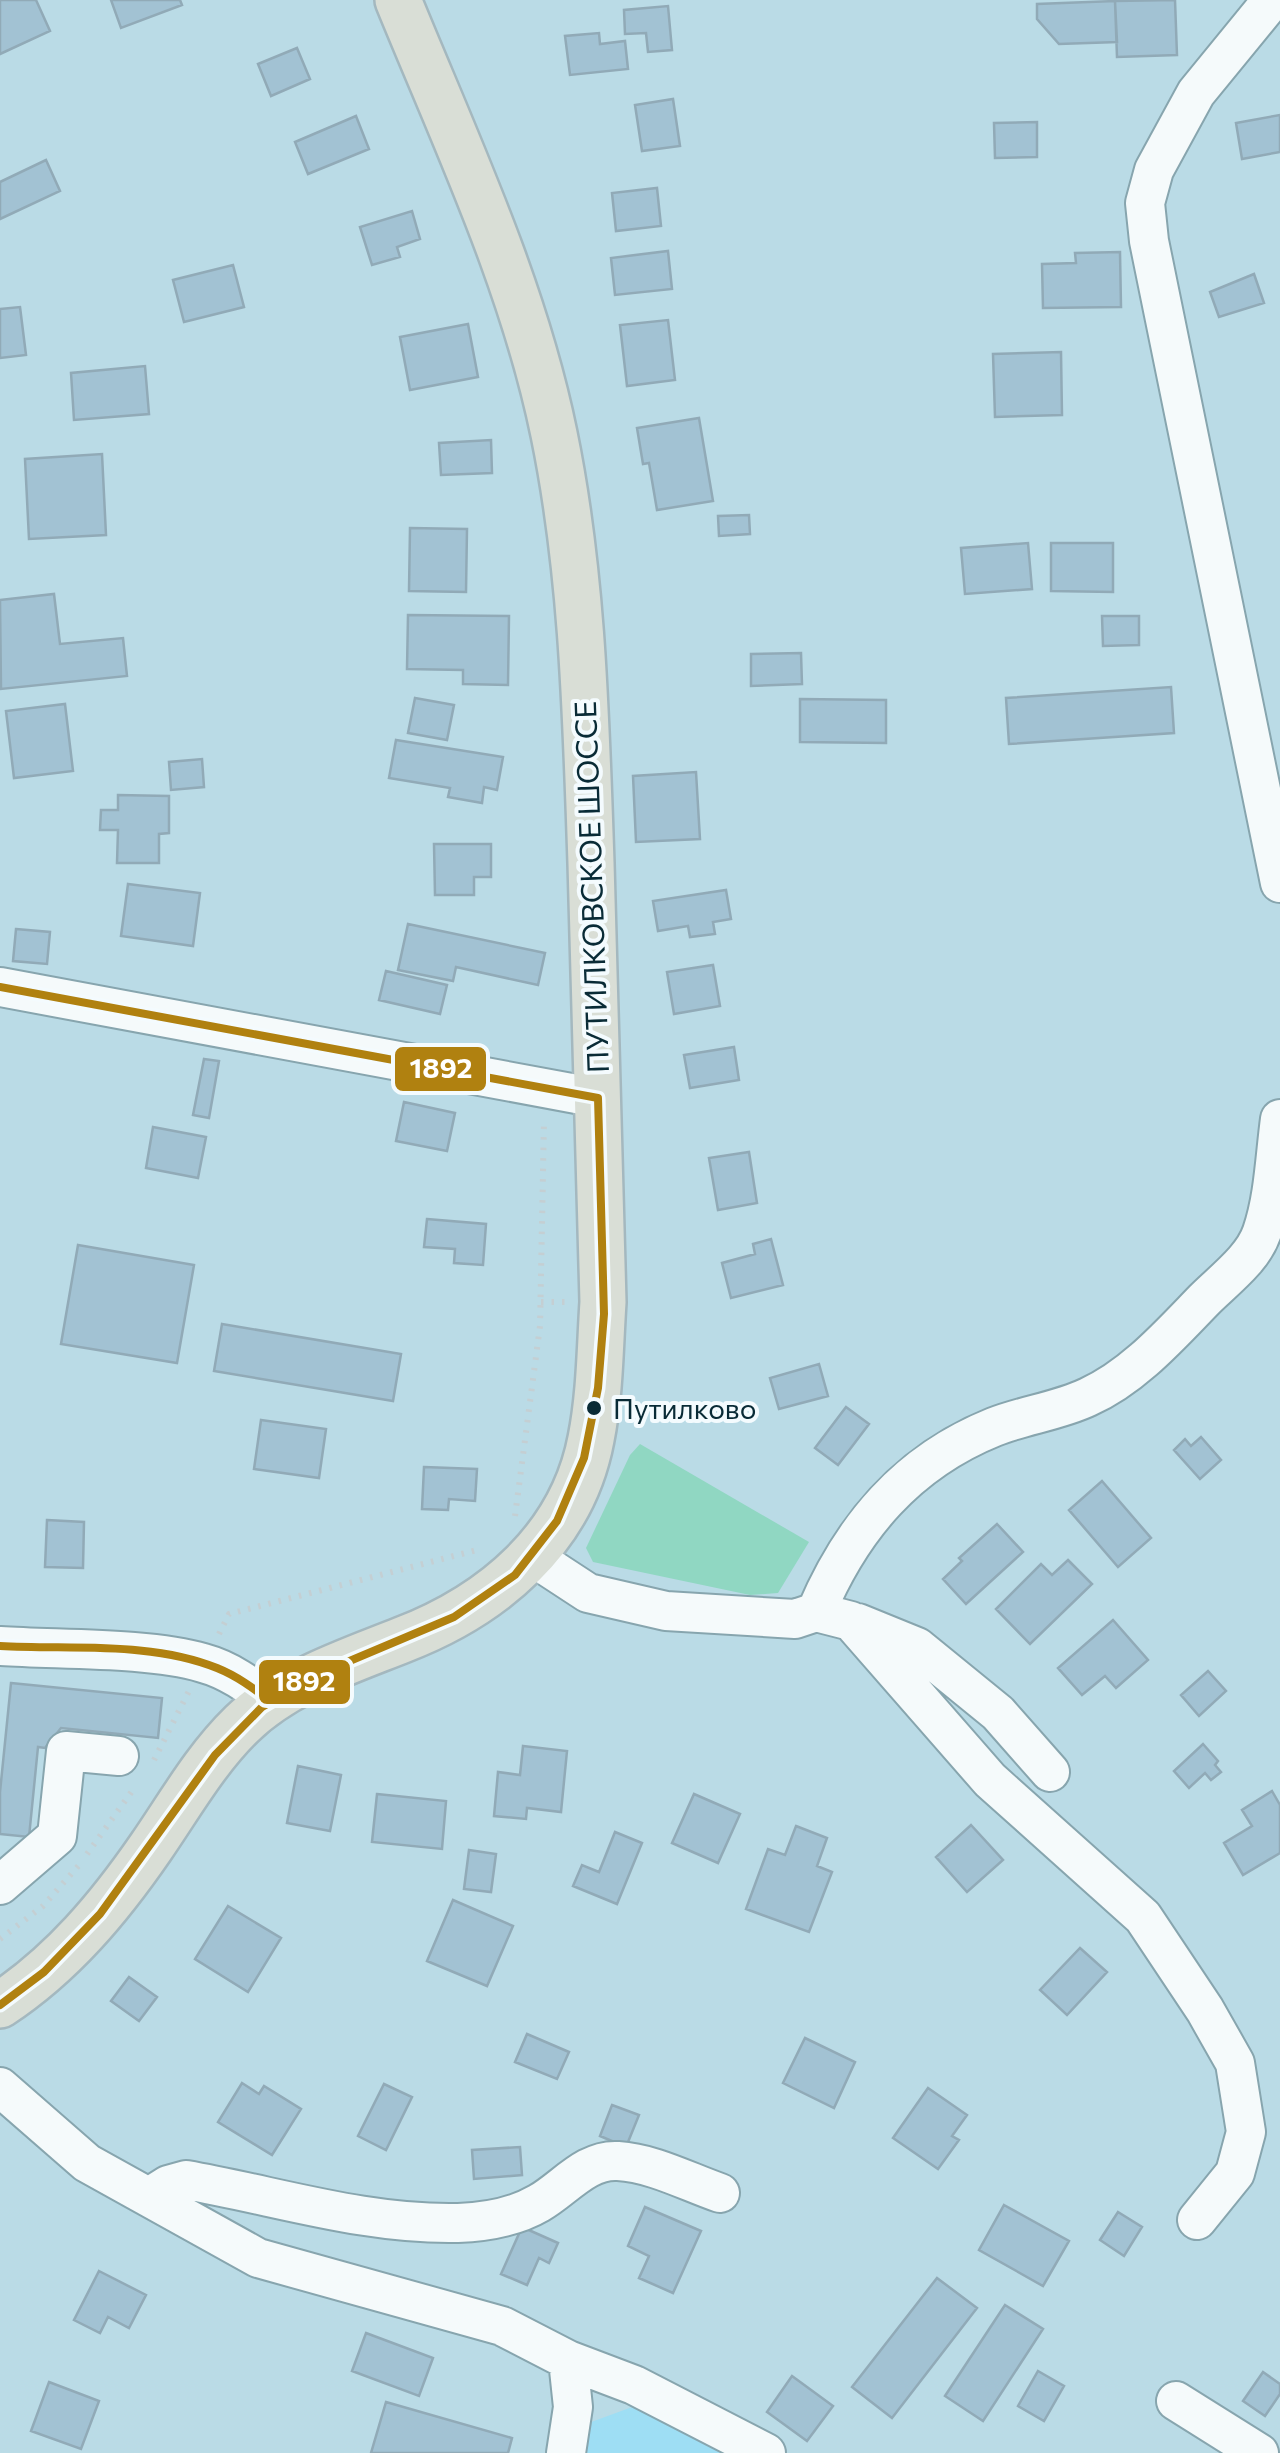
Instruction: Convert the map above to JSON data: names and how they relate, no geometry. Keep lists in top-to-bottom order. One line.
{"streets":{"main road":["ПУТИЛКОВСКОЕ ШОССЕ"]},"places":["Путилково"],"lines":["transit line 1892"]}
